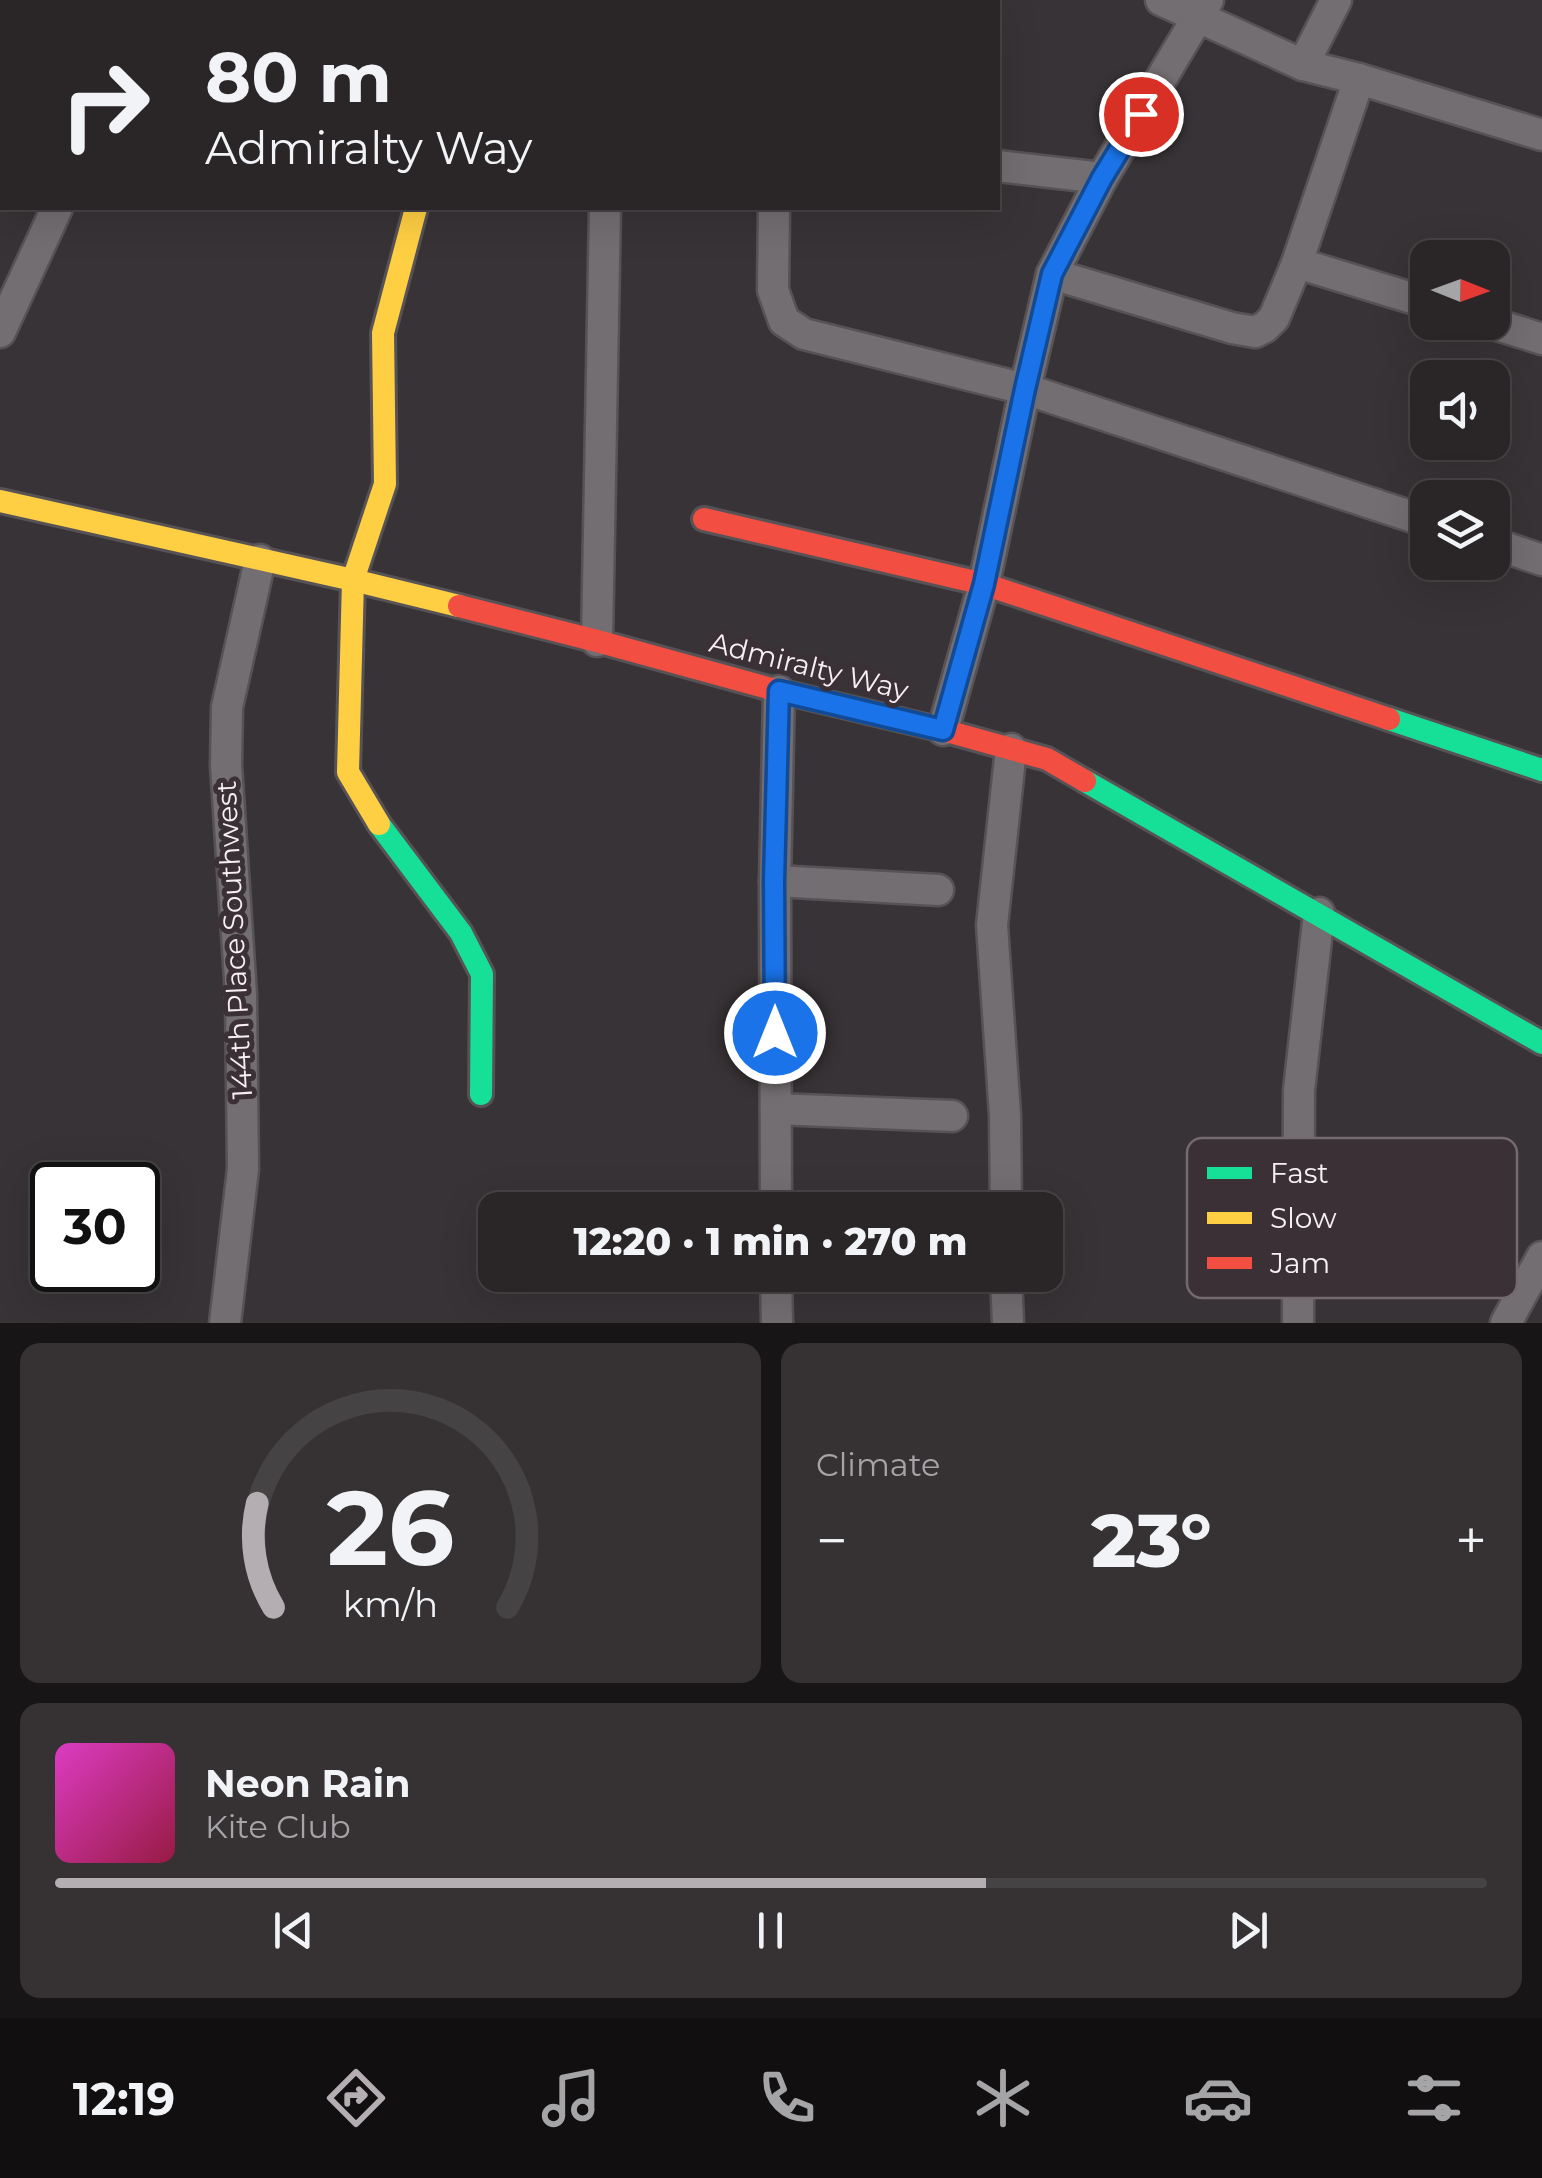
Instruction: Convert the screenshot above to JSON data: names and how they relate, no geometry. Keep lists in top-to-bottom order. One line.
{"streets":{"street":["Admiralty Way","144th Place Southwest"]},"crossings":[["Admiralty Way","144th Place Southwest"]],"legend":["Fast","Slow","Jam"],"north":"right","page":{"turn":["80 m","Admiralty Way"],"limit":"30","trip":"12:20 · 1 min · 270 m","tile":"Climate","heat":["−","23°","+"],"song":["Neon Rain","Kite Club"],"tabs":"12:19","gauge":["26","km/h"]}}
